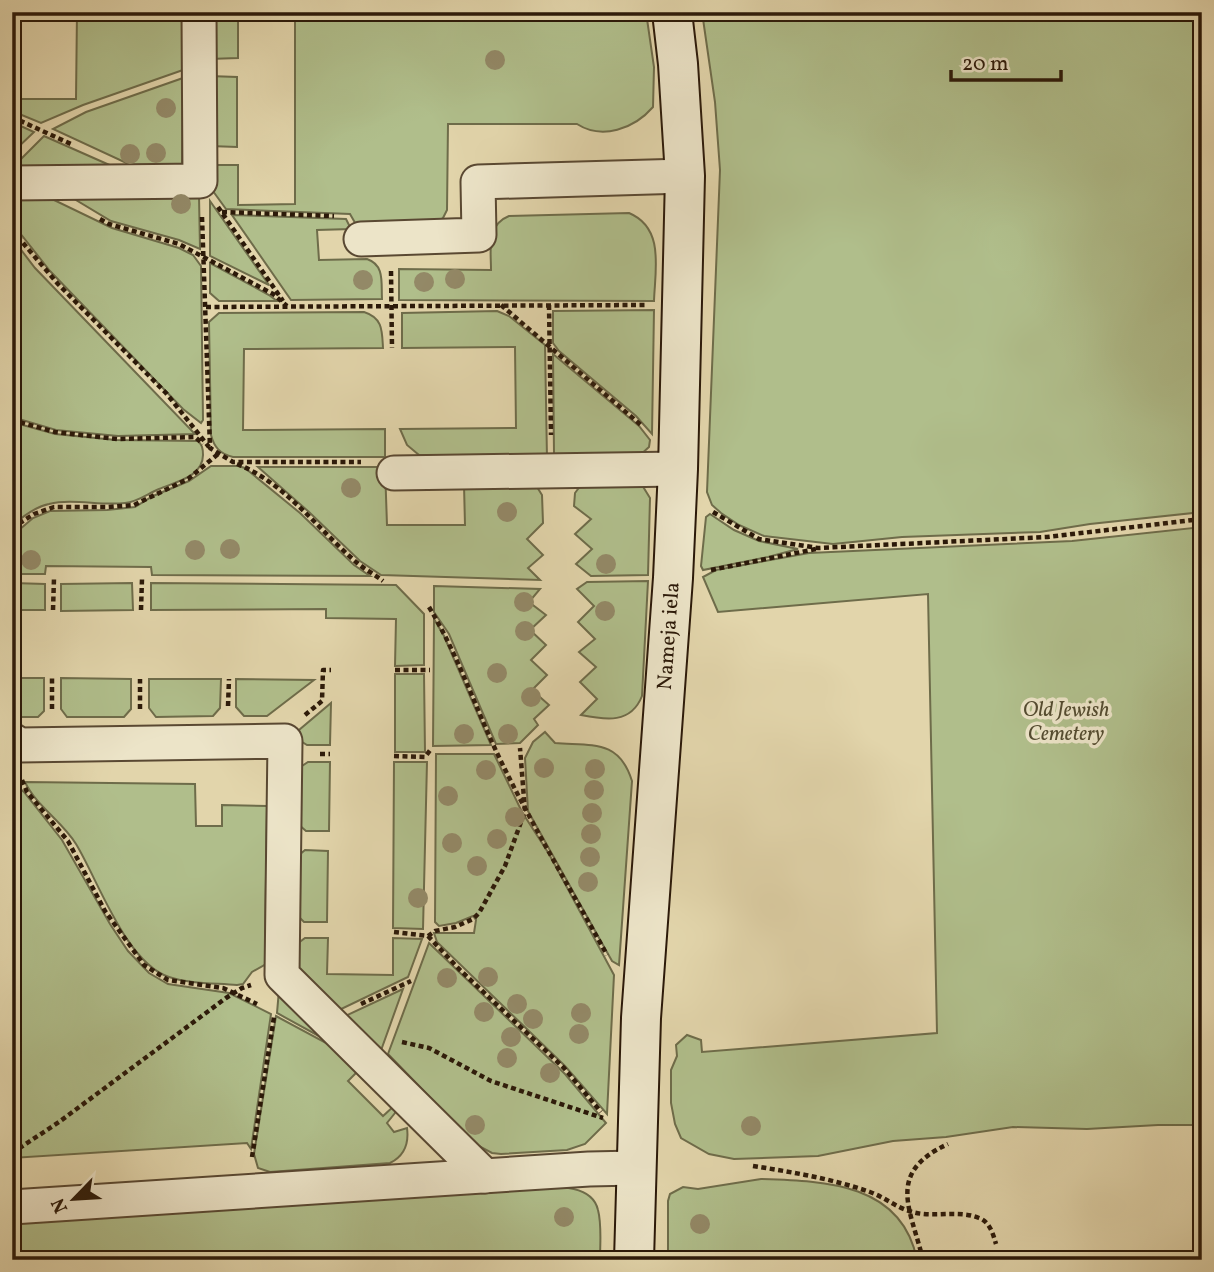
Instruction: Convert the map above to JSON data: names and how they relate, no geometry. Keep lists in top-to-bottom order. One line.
{"streets":{"street":["Nameja iela"]},"parks":["Old Jewish Cemetery"],"scale_bar":"20 m","north":"bottom left"}
